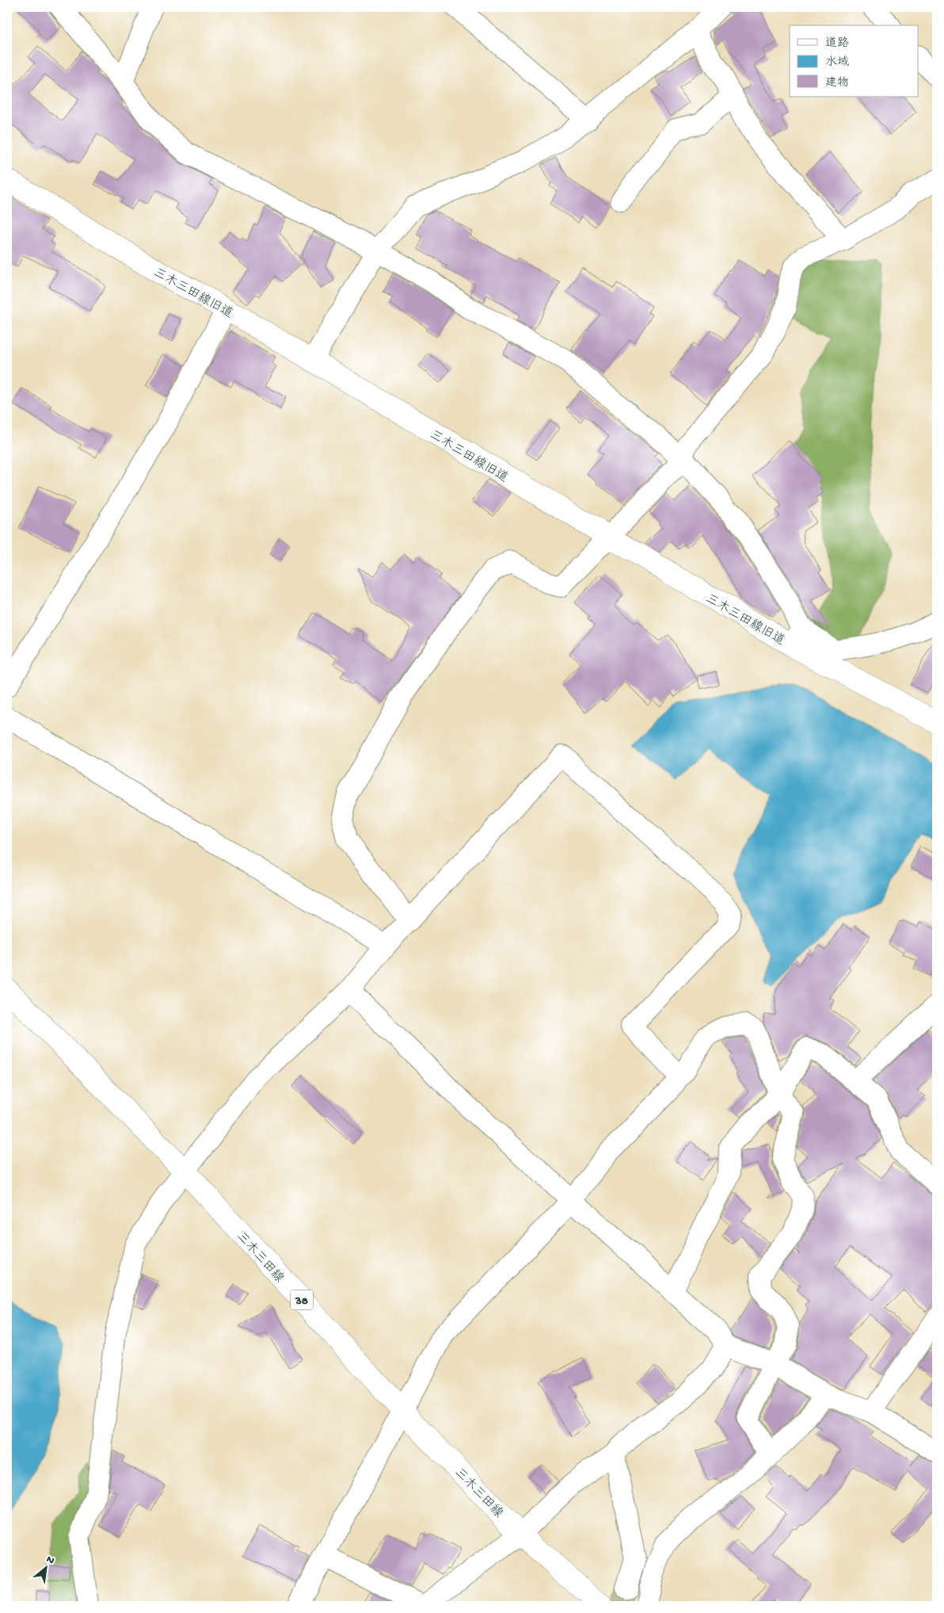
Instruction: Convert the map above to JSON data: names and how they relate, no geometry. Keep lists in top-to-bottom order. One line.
{"streets":{"street":["三木三田線旧道","三木三田線","38"]},"legend":["道路","水域","建物"],"north":"top right"}
